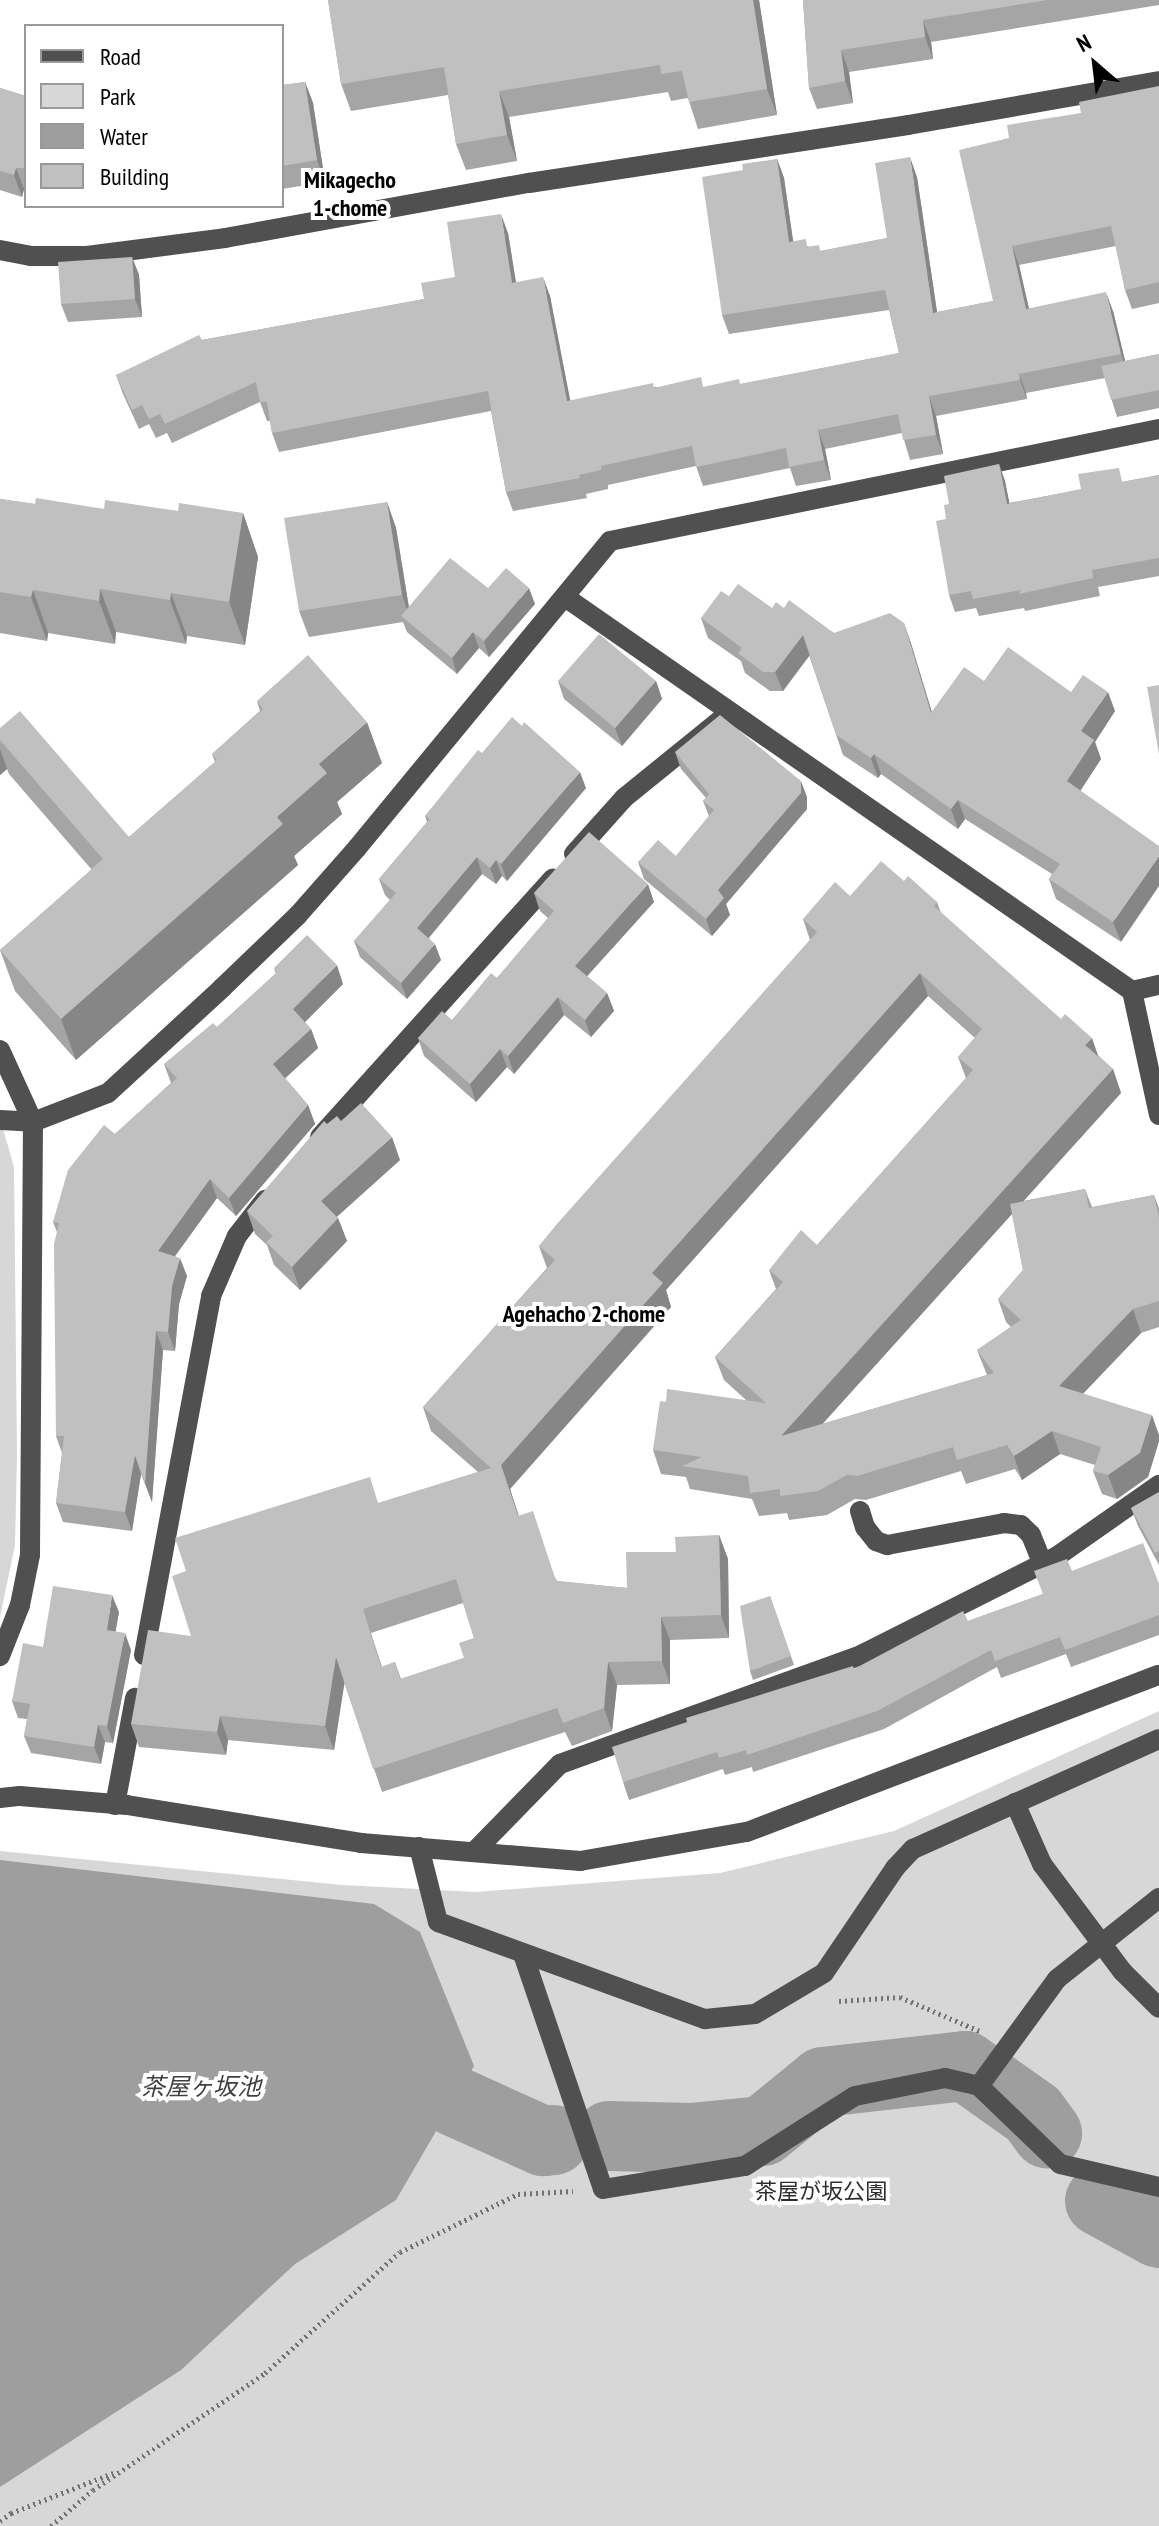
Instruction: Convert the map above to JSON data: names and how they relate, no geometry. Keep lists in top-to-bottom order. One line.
{"districts":["Mikagecho 1-chome","Agehacho 2-chome"],"water":["茶屋ヶ坂池"],"parks":["茶屋が坂公園"],"legend":["Road","Park","Water","Building"],"north":"top left"}
